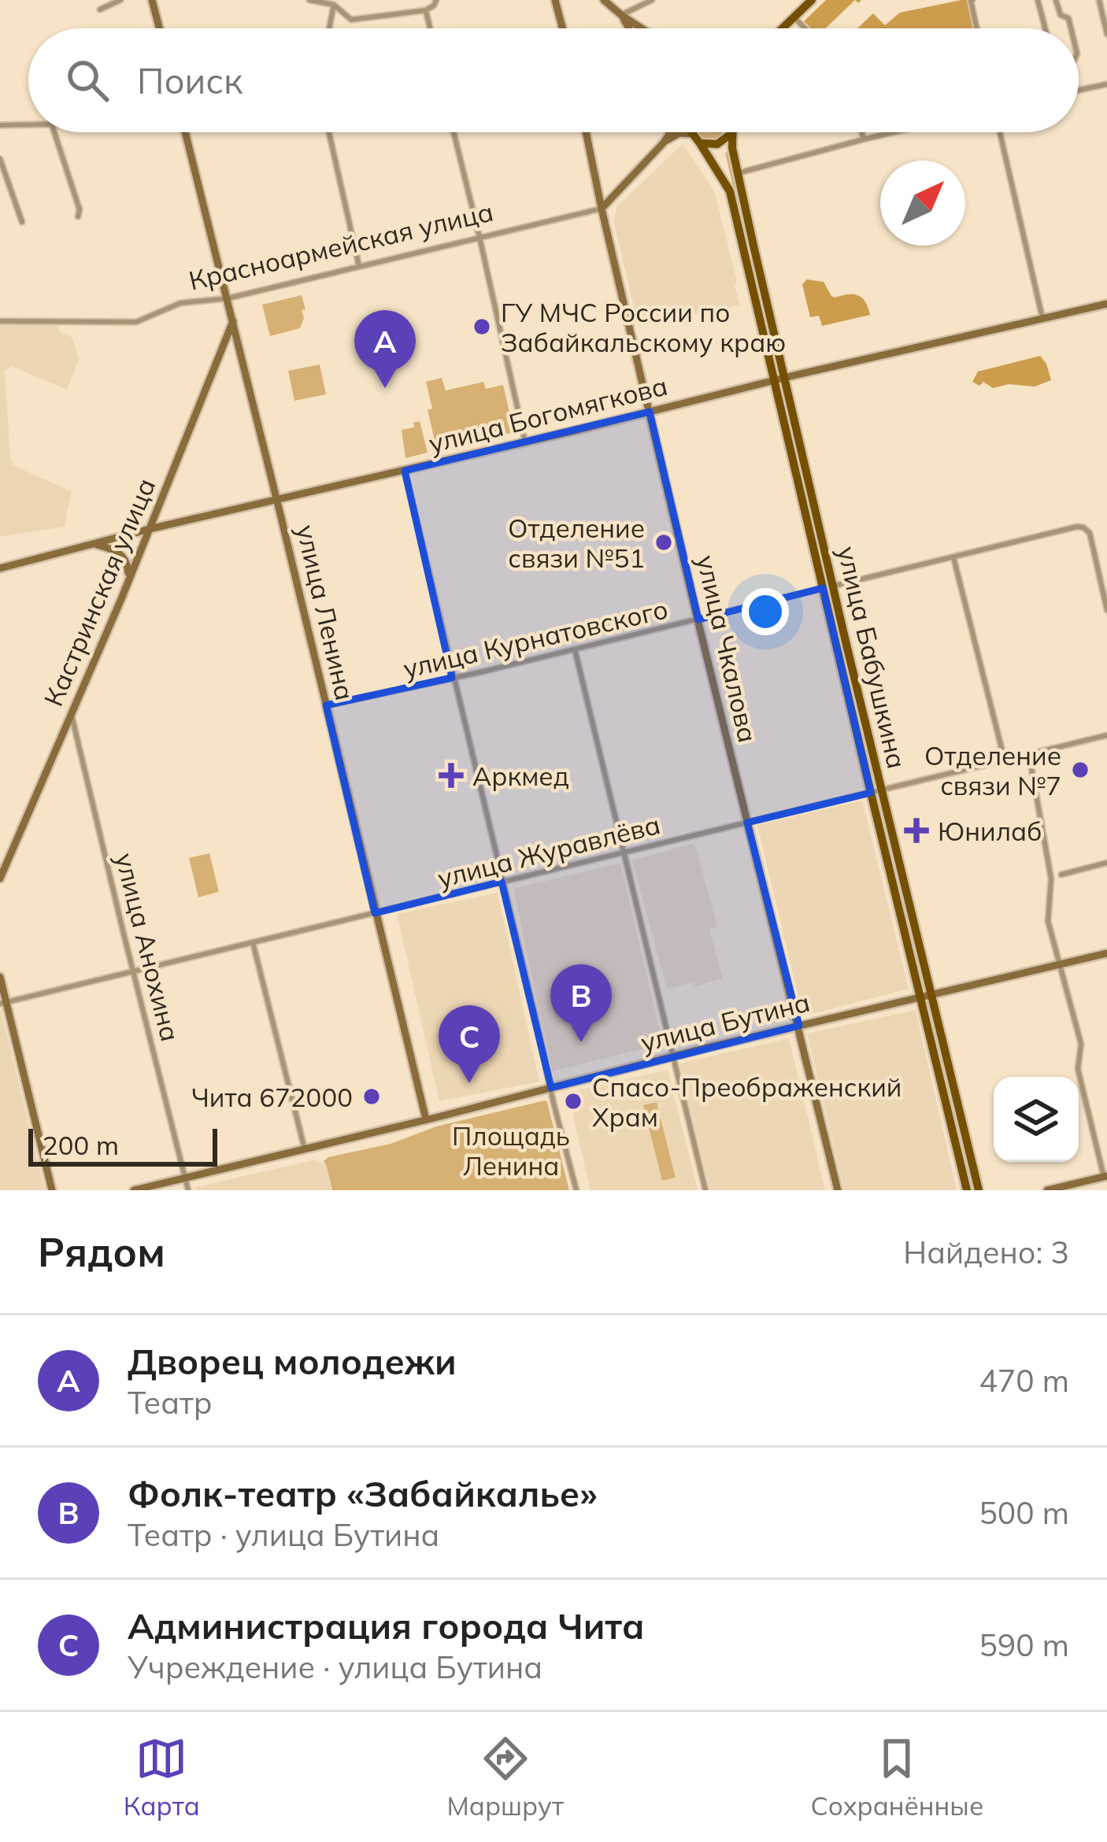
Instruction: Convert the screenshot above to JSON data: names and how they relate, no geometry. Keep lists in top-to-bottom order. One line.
{"streets":{"main road":["улица Богомягкова","Кастринская улица","улица Ленина","улица Чкалова","улица Бабушкина","улица Бутина"],"street":["Красноармейская улица","улица Курнатовского","улица Журавлёва","улица Анохина"]},"crossings":[["Красноармейская улица","улица Ленина"],["Красноармейская улица","улица Чкалова"],["улица Богомягкова","Кастринская улица"],["улица Богомягкова","улица Ленина"],["улица Богомягкова","улица Чкалова"],["улица Богомягкова","улица Бабушкина"],["Кастринская улица","улица Ленина"],["Кастринская улица","улица Анохина"],["улица Ленина","улица Курнатовского"],["улица Ленина","улица Журавлёва"],["улица Ленина","улица Бутина"],["улица Курнатовского","улица Чкалова"],["улица Курнатовского","улица Бабушкина"],["улица Чкалова","улица Журавлёва"],["улица Чкалова","улица Бутина"],["улица Бабушкина","улица Журавлёва"],["улица Бабушкина","улица Бутина"],["улица Журавлёва","улица Анохина"],["улица Анохина","улица Бутина"]],"parks":["Площадь Ленина"],"places":{"other":["ГУ МЧС России по Забайкальскому краю","Отделение связи №51","Отделение связи №7","Чита 672000","Спасо-Преображенский Храм"],"health":["Аркмед","Юнилаб"]},"scale_bar":"200 m","north":"top right","page":{"search":"Поиск","pins":["A","B","C"],"scale":"200 m","heading":["Рядом","Найдено: 3"],"list":[{"mark":"A","name":"Дворец молодежи","note":"Театр","value":"470 m"},{"mark":"B","name":"Фолк-театр «Забайкалье»","note":"Театр · улица Бутина","value":"500 m"},{"mark":"C","name":"Администрация города Чита","note":"Учреждение · улица Бутина","value":"590 m"}],"nav":["Карта","Маршрут","Сохранённые"]}}
